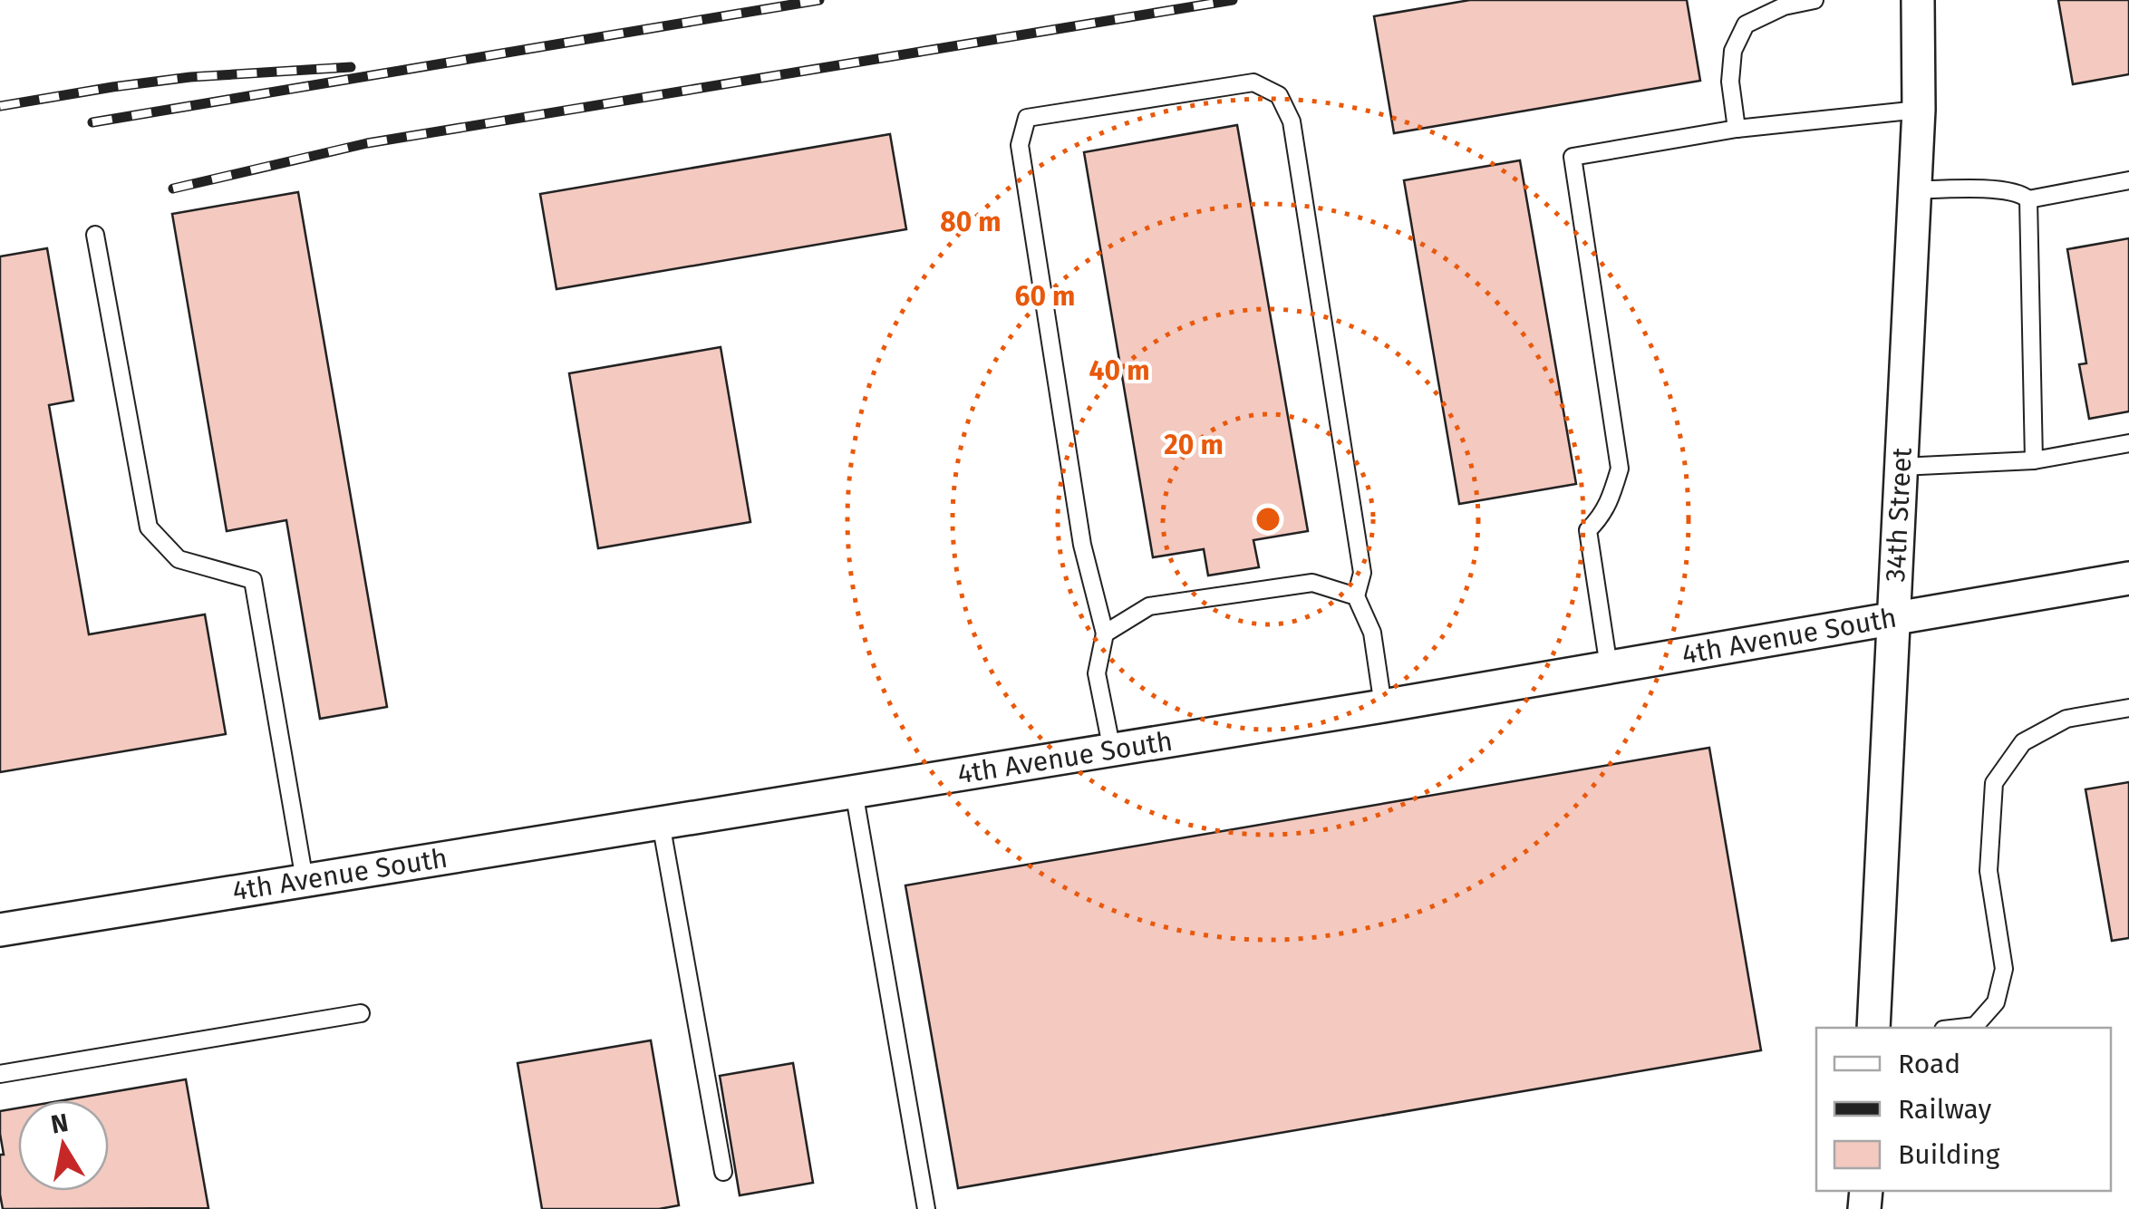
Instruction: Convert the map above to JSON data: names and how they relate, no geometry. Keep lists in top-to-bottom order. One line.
{"streets":{"street":["34th Street","4th Avenue South"]},"crossings":[["34th Street","4th Avenue South"]],"legend":["Road","Railway","Building"],"north":"top","rings":["80 m","60 m","40 m","20 m"]}
